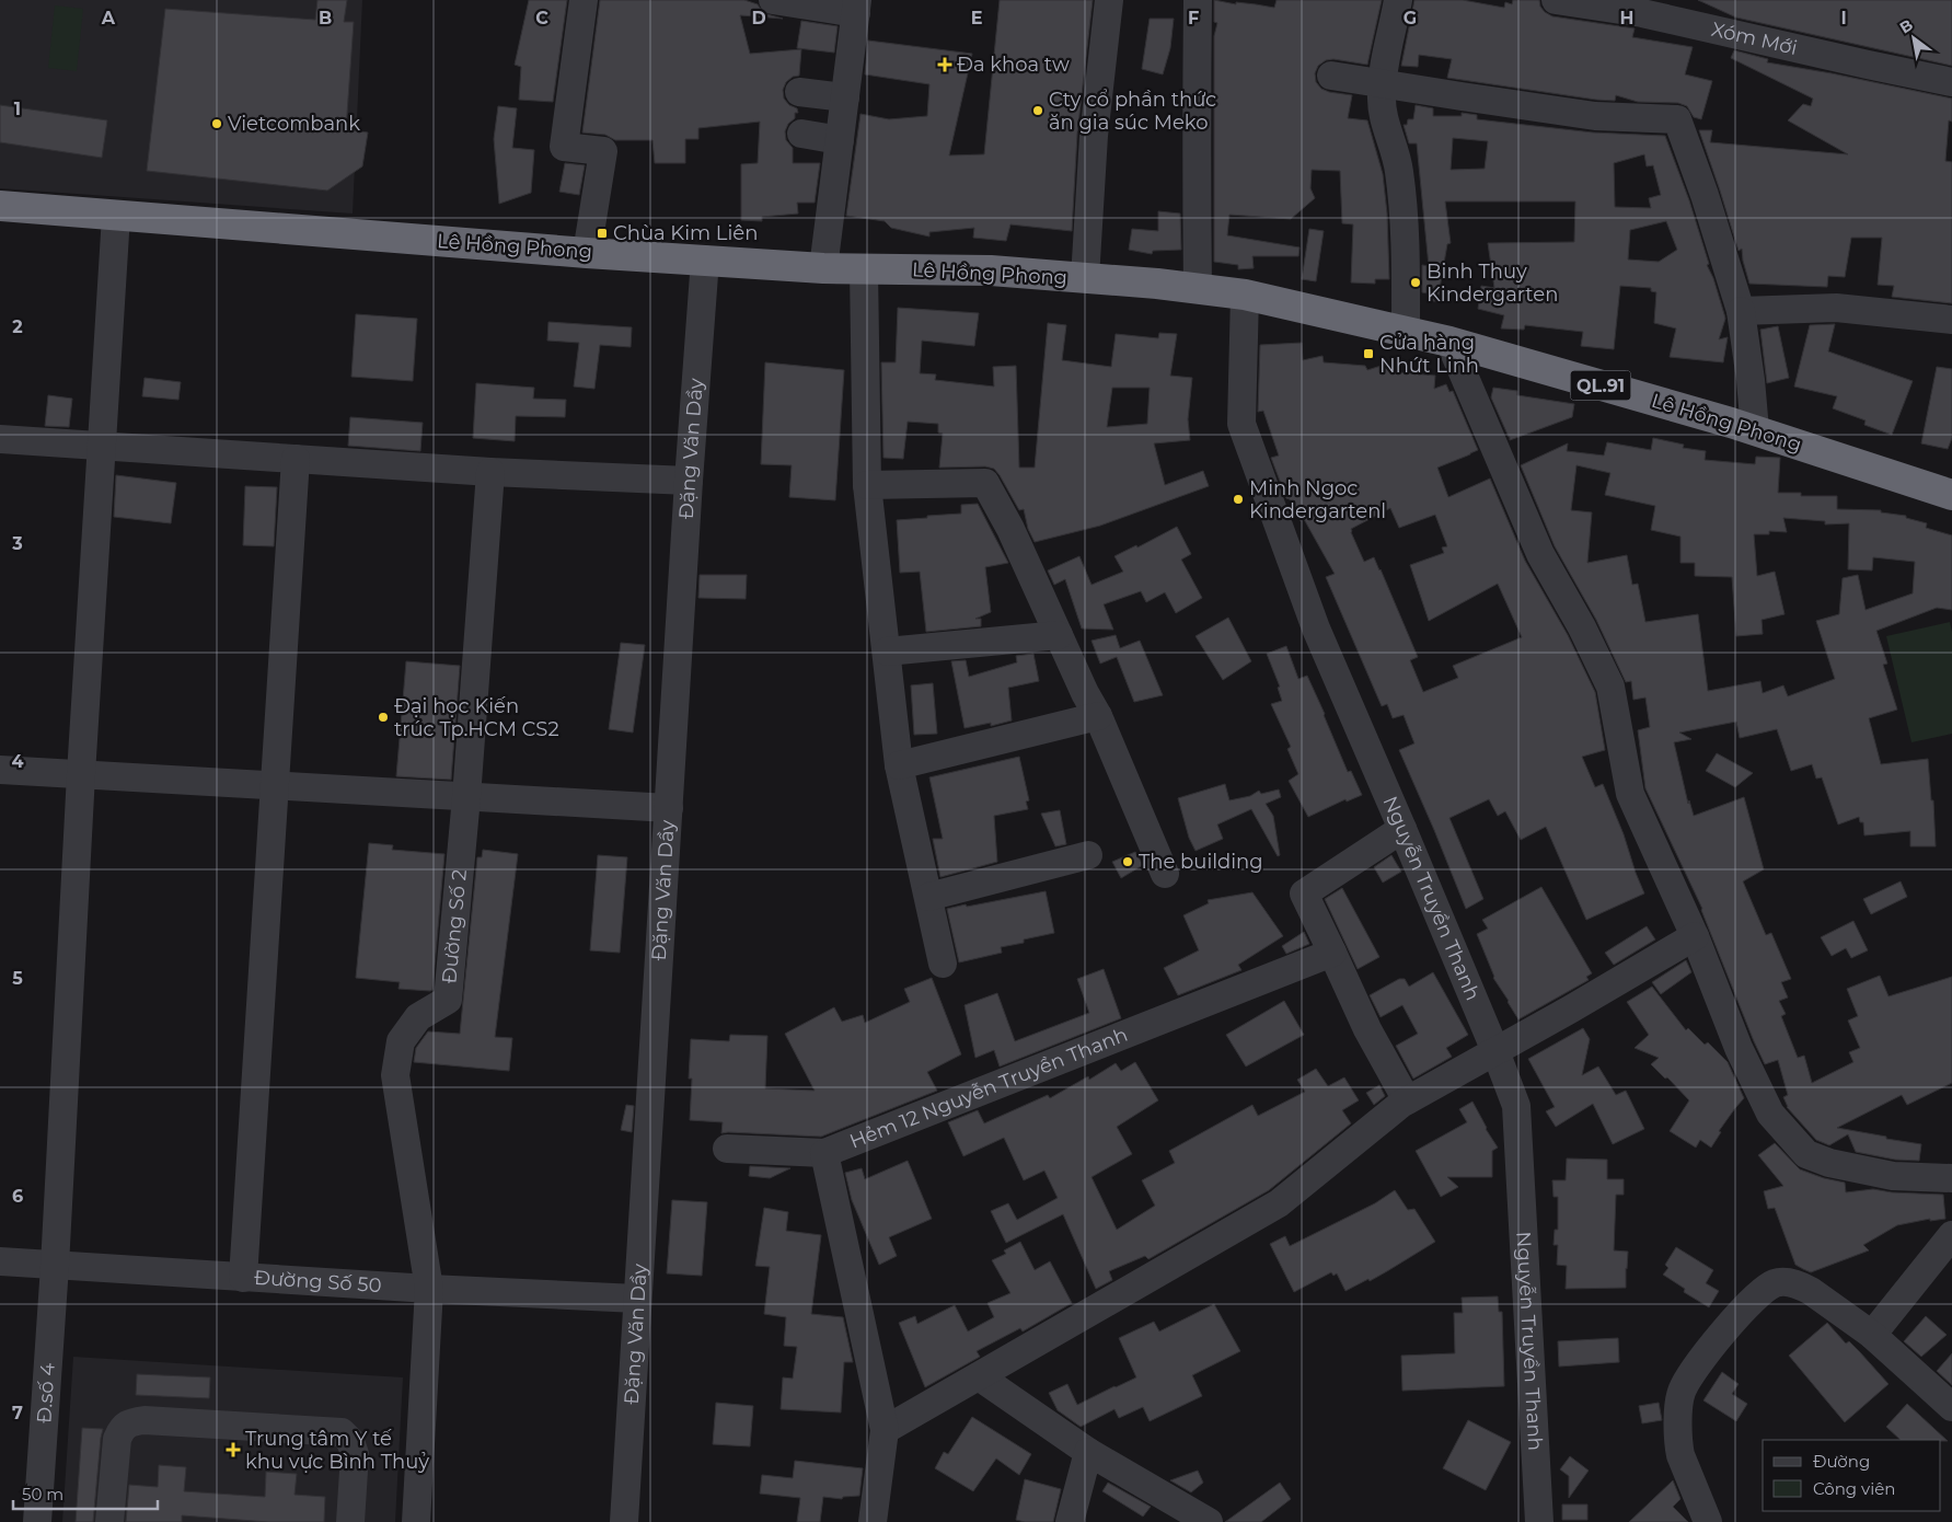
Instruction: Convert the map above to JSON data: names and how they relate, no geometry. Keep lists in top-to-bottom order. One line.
{"streets":{"highway":["Lê Hồng Phong","QL.91"],"street":["Xóm Mới","Đặng Văn Dầy","Nguyễn Truyền Thanh","Đường Số 2","Hẻm 12 Nguyễn Truyền Thanh","Đường Số 50","Đ.số 4"]},"crossings":[["Lê Hồng Phong","Đặng Văn Dầy"],["Lê Hồng Phong","Nguyễn Truyền Thanh"],["Lê Hồng Phong","Đ.số 4"],["Đặng Văn Dầy","Đường Số 50"],["Đường Số 2","Đường Số 50"],["Đường Số 50","Đ.số 4"]],"places":{"health":["Đa khoa tw","Trung tâm Y tế khu vực Bình Thuỷ"],"other":["Cty cổ phần thức ăn gia súc Meko","Vietcombank","Binh Thuy Kindergarten","Minh Ngoc Kindergartenl","Đại học Kiến trúc Tp.HCM CS2","The building"],"transit":["Chùa Kim Liên","Cửa hàng Nhứt Linh"]},"legend":["Đường","Công viên"],"scale_bar":"50 m","north":"top left","grid":{"columns":["A","B","C","D","E","F","G","H","I"],"rows":["1","2","3","4","5","6","7"]}}
